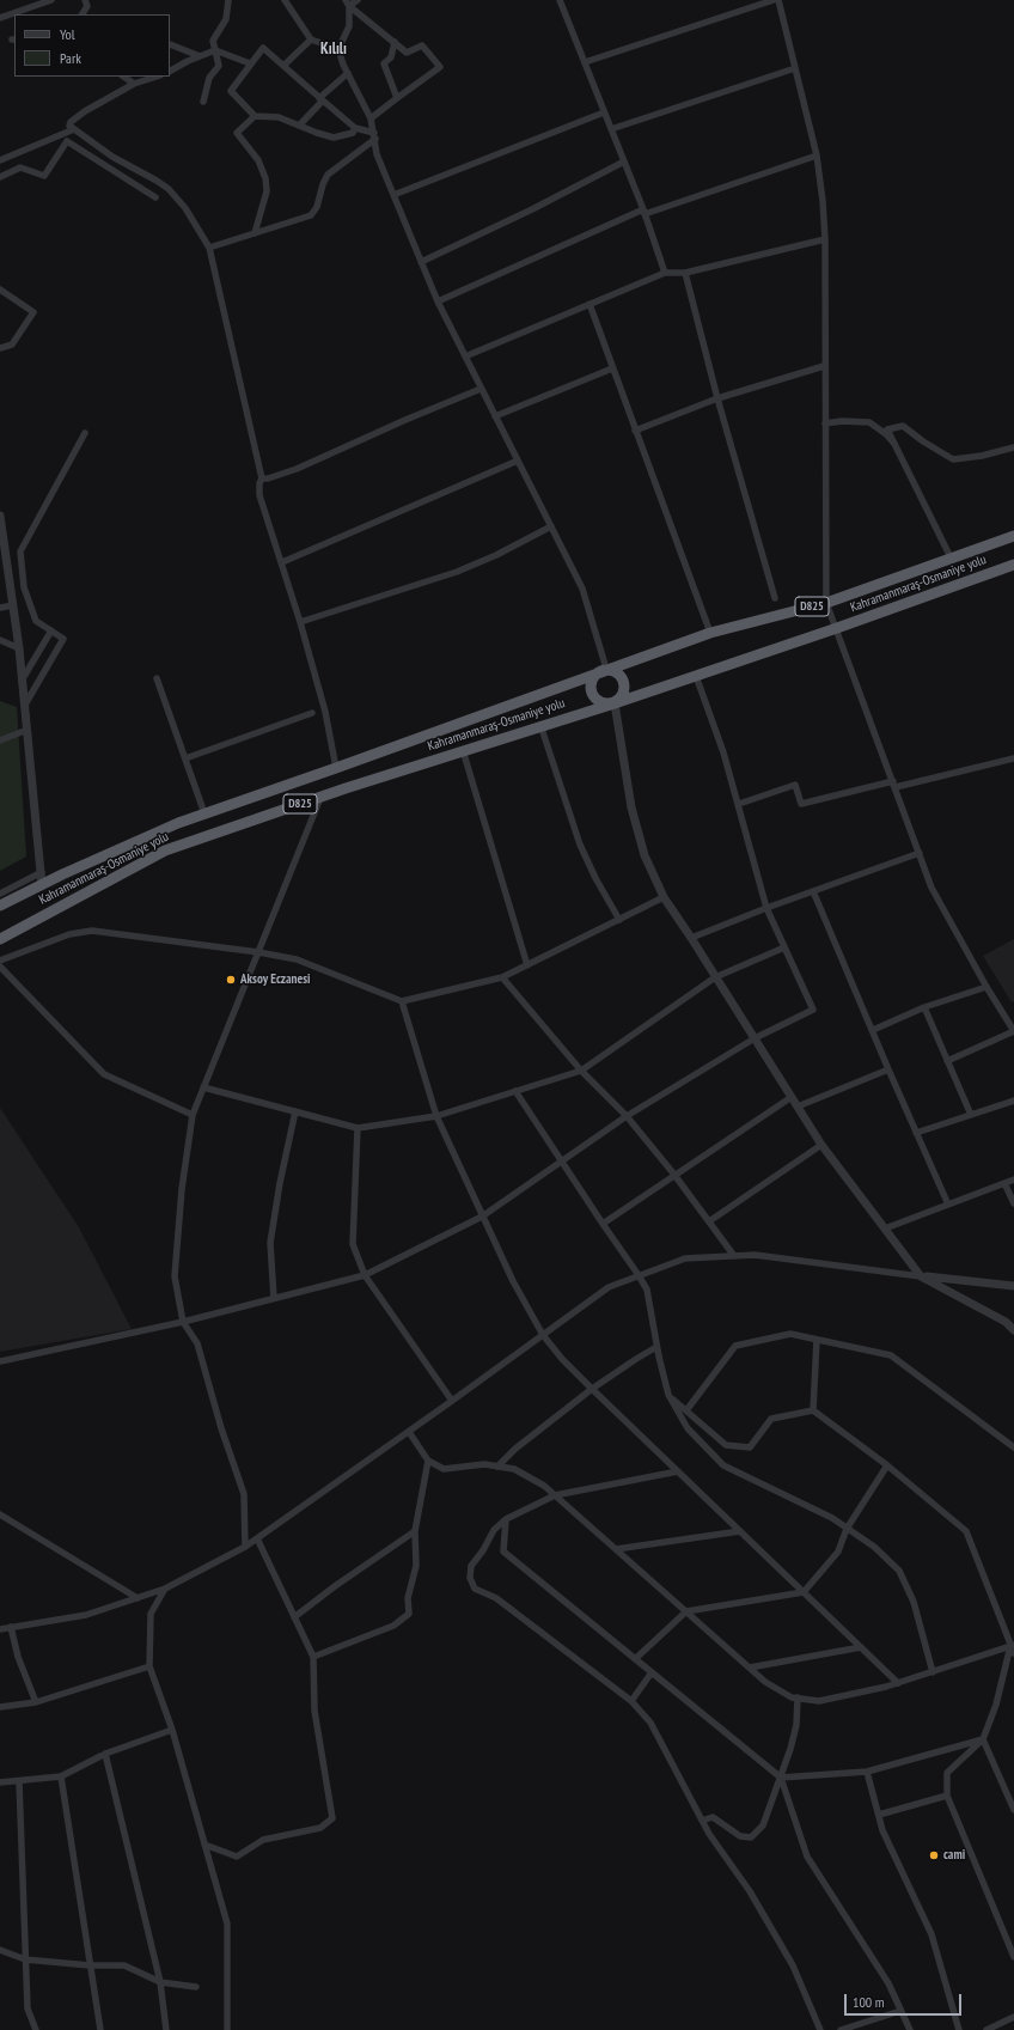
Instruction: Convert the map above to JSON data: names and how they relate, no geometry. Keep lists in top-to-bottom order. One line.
{"streets":{"highway":["Kahramanmaraş-Osmaniye yolu","D825"]},"districts":["Kılılı"],"places":["Aksoy Eczanesi","cami"],"legend":["Yol","Park"],"scale_bar":"100 m"}
